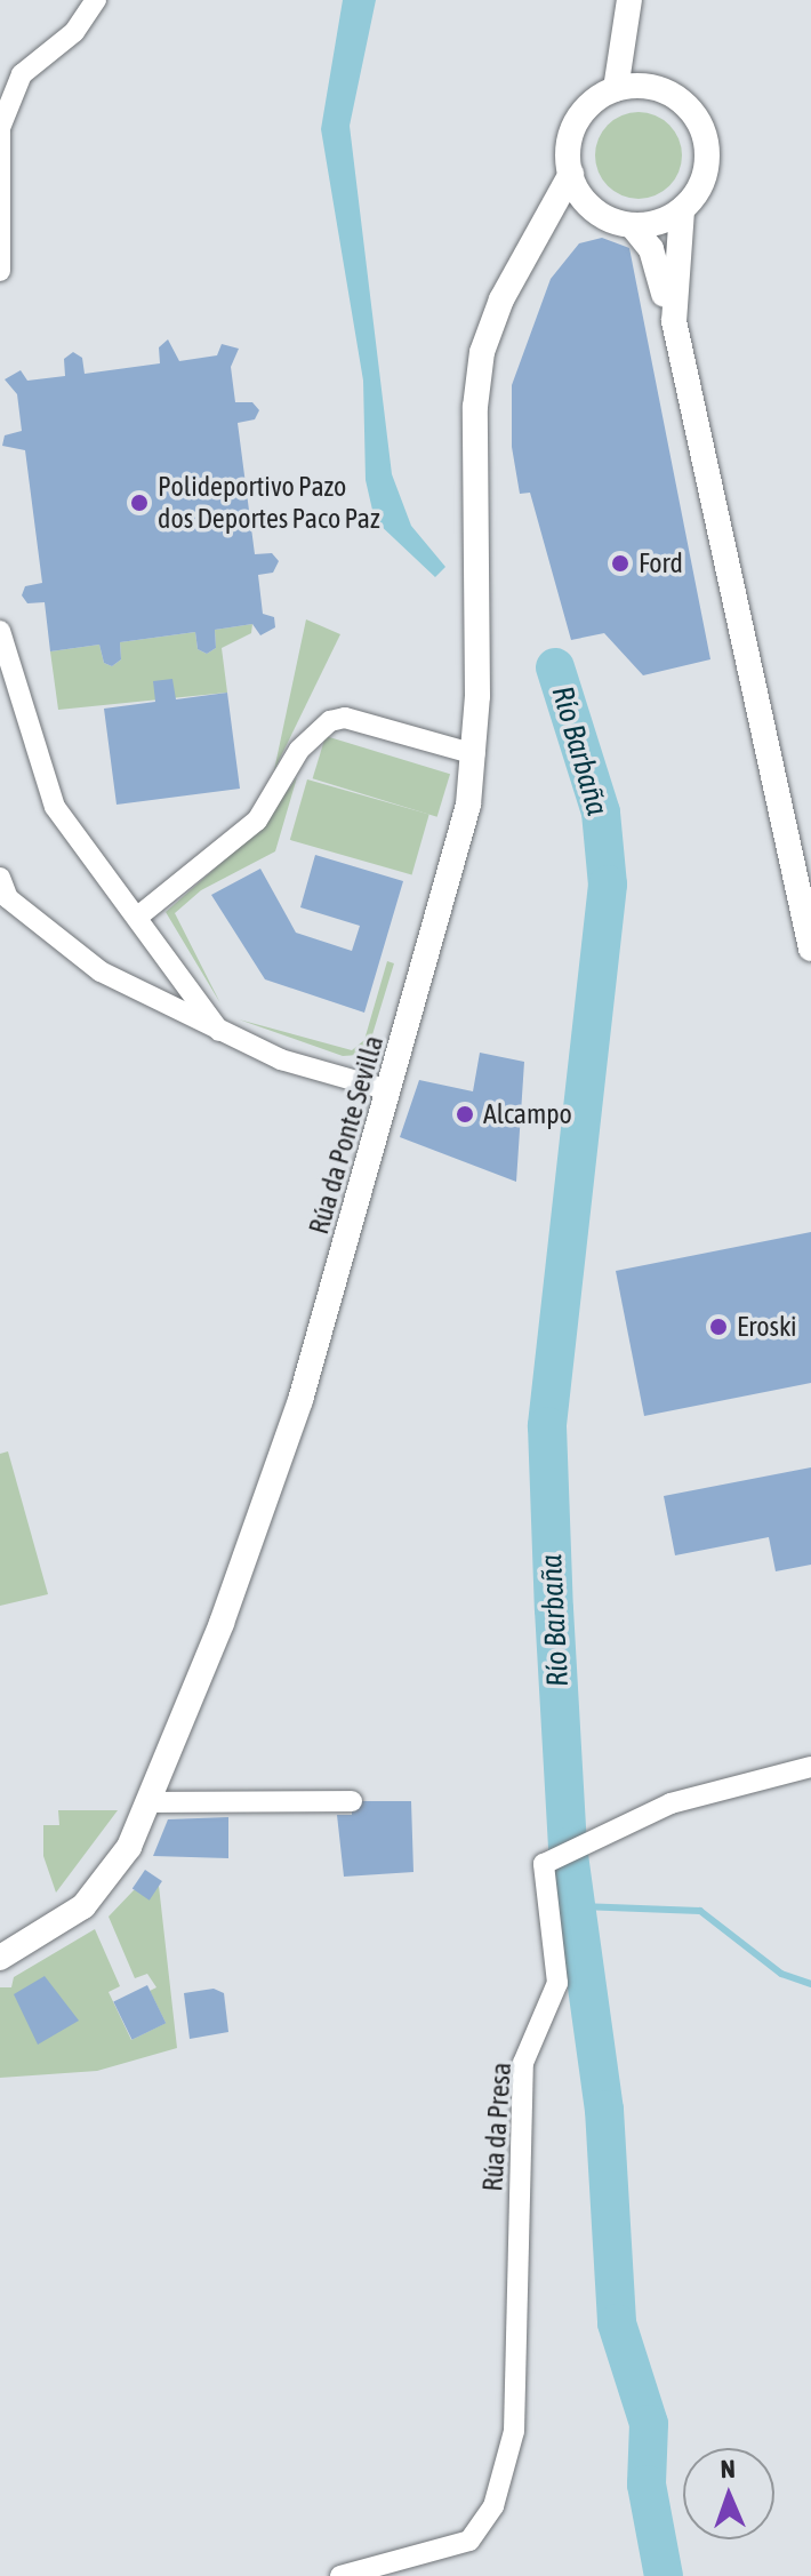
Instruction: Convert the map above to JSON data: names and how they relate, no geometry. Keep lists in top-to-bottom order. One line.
{"streets":{"street":["Rúa da Ponte Sevilla","Rúa da Presa"]},"water":["Río Barbaña"],"places":["Polideportivo Pazo dos Deportes Paco Paz","Ford","Alcampo","Eroski"],"north":"top"}
